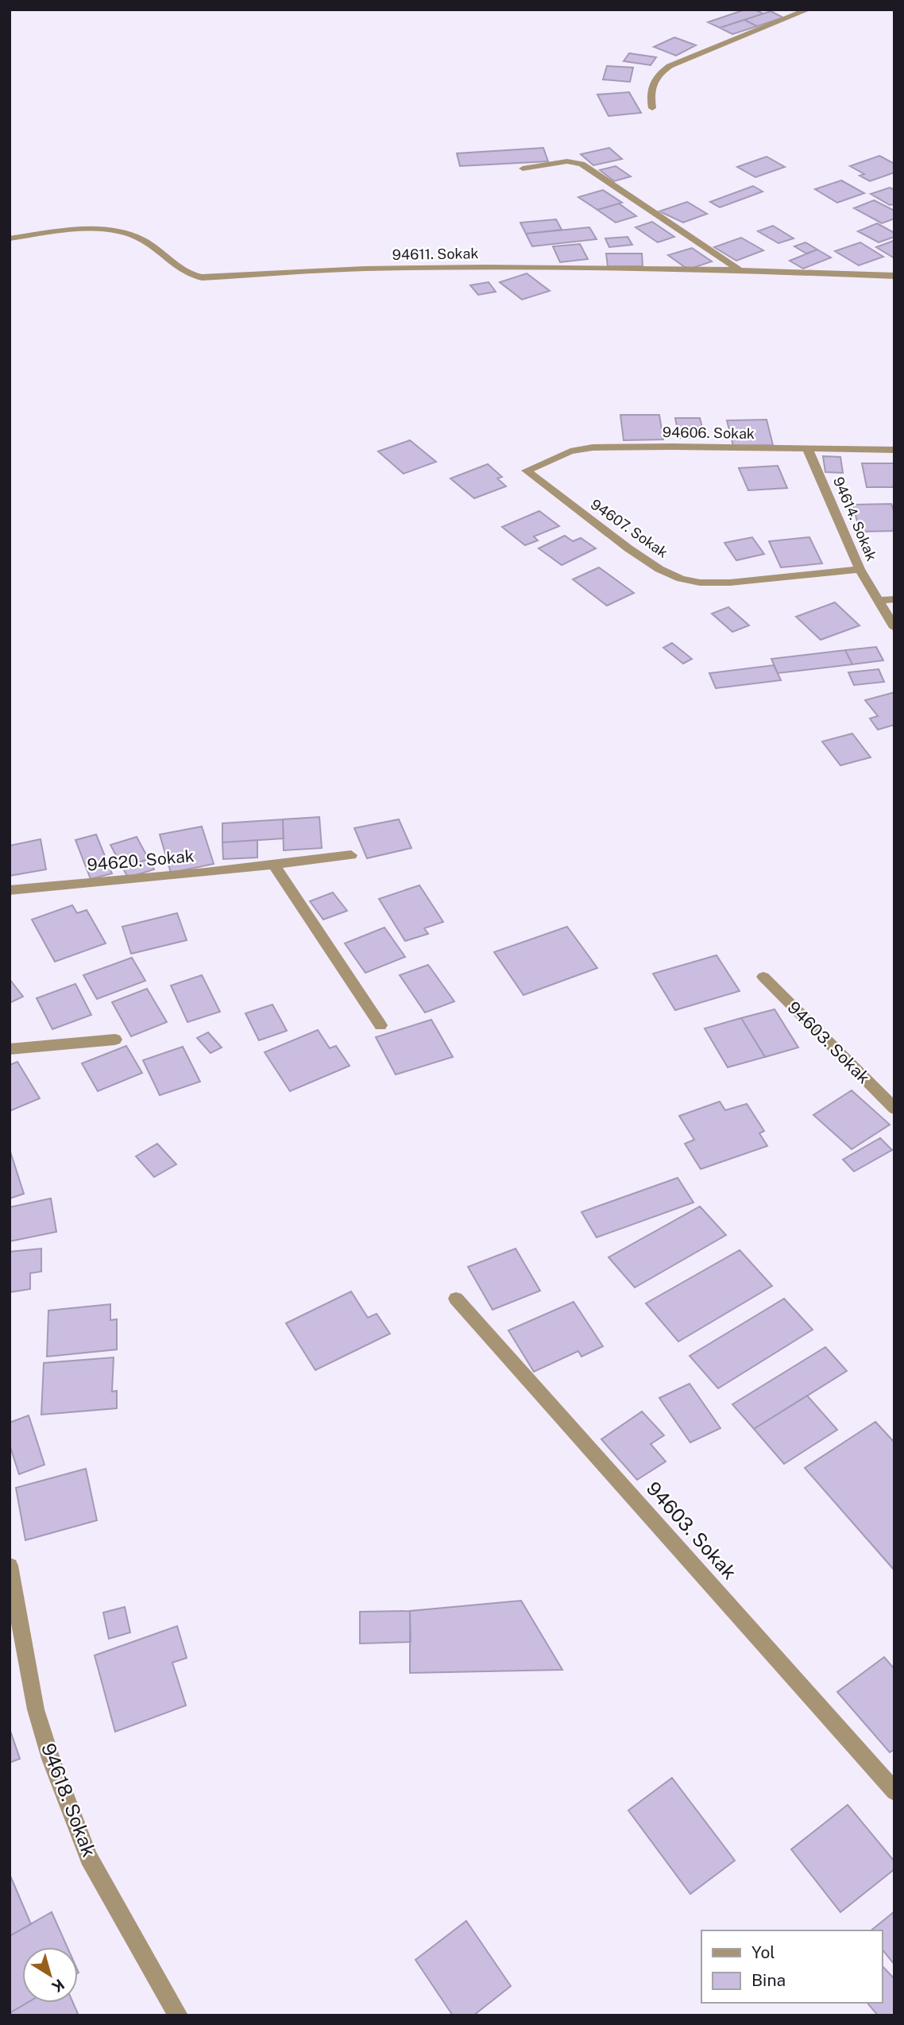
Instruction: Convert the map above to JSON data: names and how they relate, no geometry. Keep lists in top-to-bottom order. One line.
{"streets":{"street":["94611. Sokak","94606. Sokak","94614. Sokak","94607. Sokak","94620. Sokak","94603. Sokak","94618. Sokak"]},"crossings":[["94606. Sokak","94614. Sokak"],["94606. Sokak","94607. Sokak"],["94614. Sokak","94607. Sokak"]],"legend":["Yol","Bina"],"north":"bottom right"}
